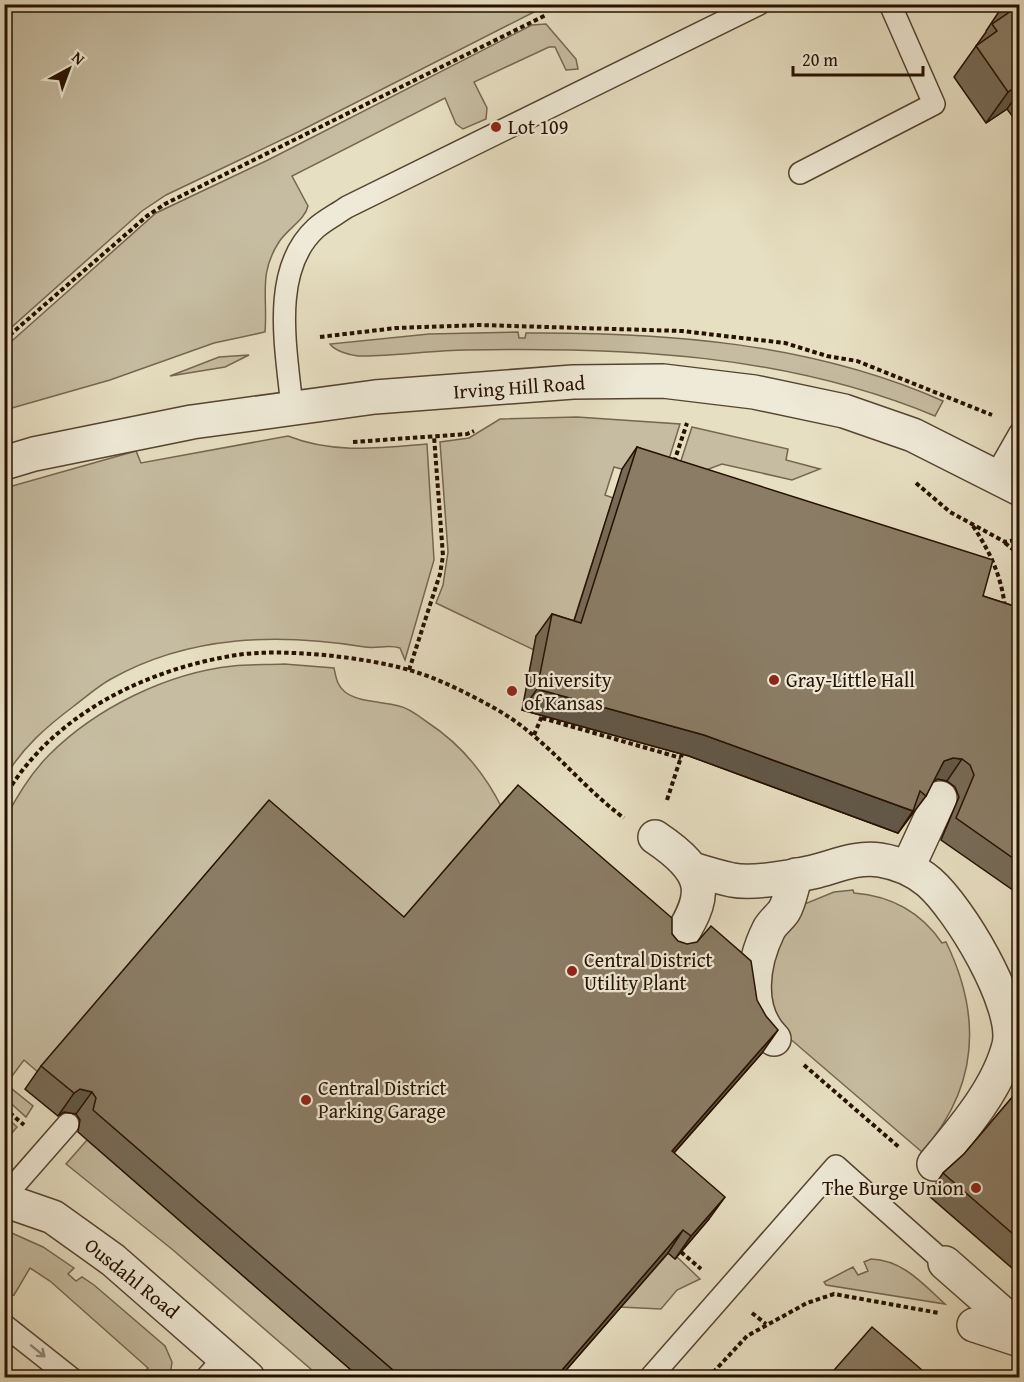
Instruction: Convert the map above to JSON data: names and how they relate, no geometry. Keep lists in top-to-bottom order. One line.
{"streets":{"street":["Irving Hill Road","Ousdahl Road"]},"places":["Lot 109","Gray-Little Hall","University of Kansas","Central District Utility Plant","Central District Parking Garage","The Burge Union"],"scale_bar":"20 m","north":"top right"}
